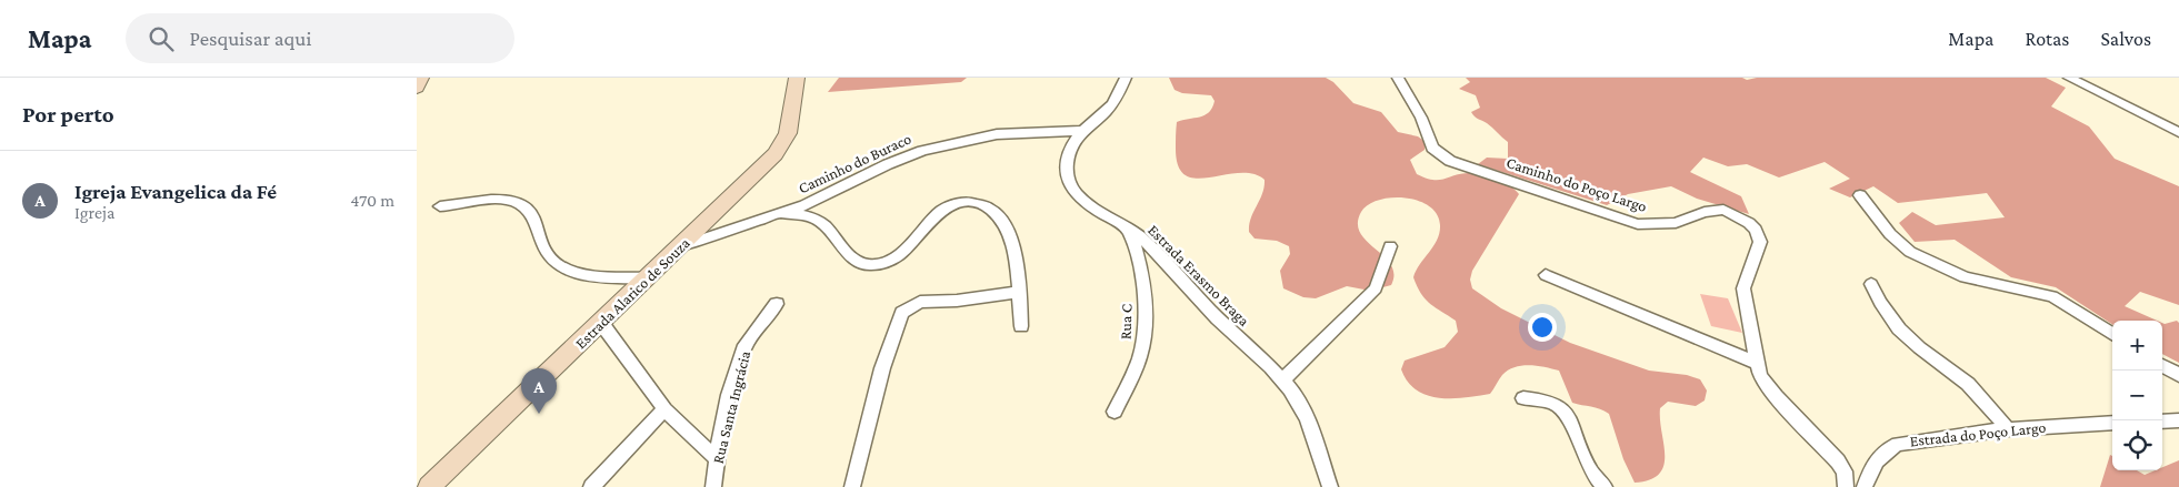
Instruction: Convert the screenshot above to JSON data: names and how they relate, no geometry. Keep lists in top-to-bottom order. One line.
{"streets":{"main road":["Estrada Alarico de Souza"],"street":["Caminho do Buraco","Caminho do Poço Largo","Estrada Erasmo Braga","Rua C","Rua Santa Ingrácia","Estrada do Poço Largo"]},"crossings":[["Caminho do Buraco","Estrada Erasmo Braga"],["Caminho do Buraco","Estrada Alarico de Souza"],["Estrada Erasmo Braga","Rua C"]],"page":{"header":"Mapa","search":"Pesquisar aqui","nav":["Mapa","Rotas","Salvos"],"heading":"Por perto","list":[{"mark":"A","name":"Igreja Evangelica da Fé","note":"Igreja","value":"470 m"}],"map_buttons":["+","−"],"pins":"A"}}
